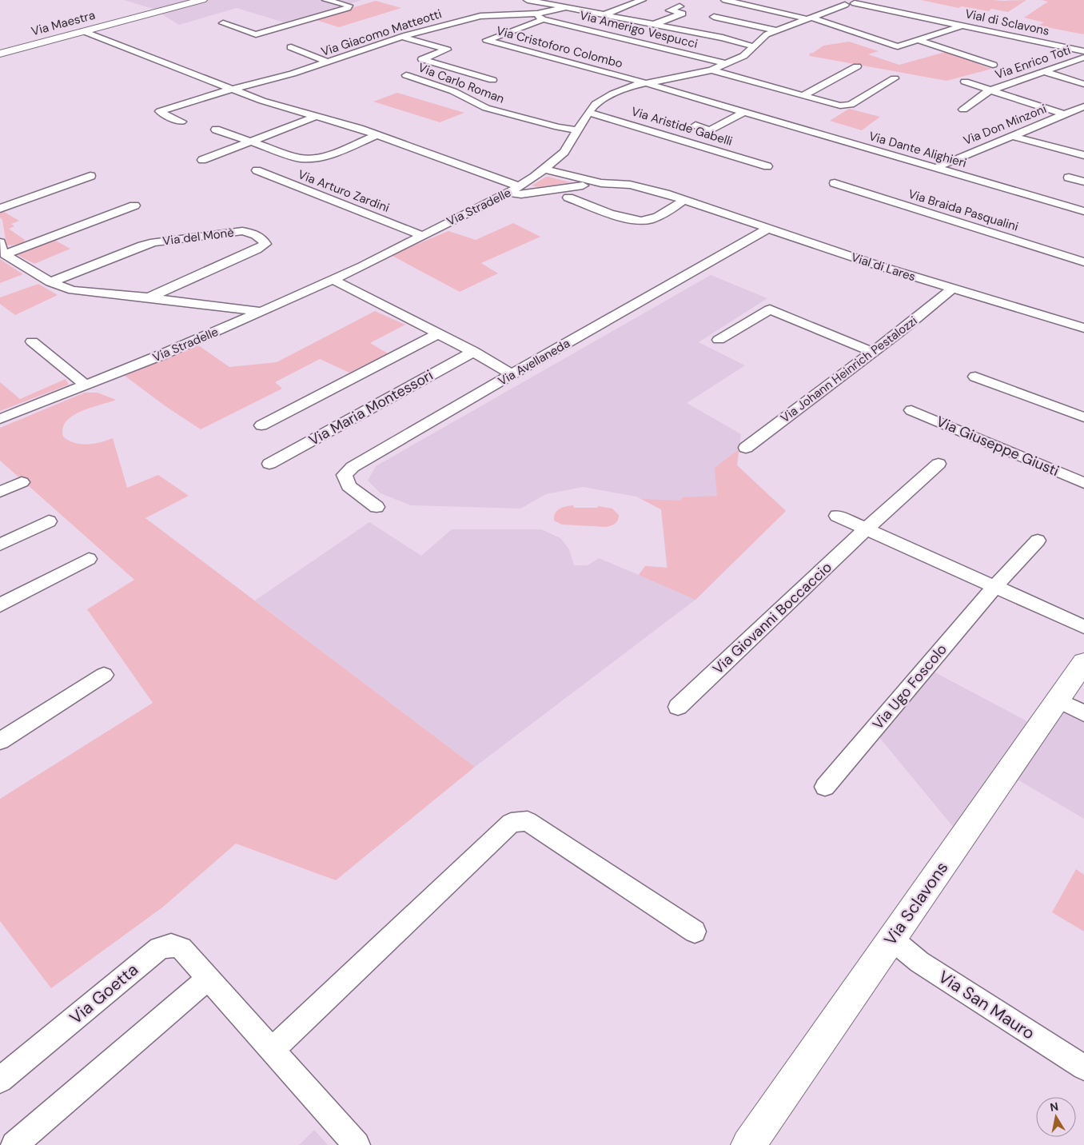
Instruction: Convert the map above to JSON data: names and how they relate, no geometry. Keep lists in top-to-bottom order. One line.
{"streets":{"street":["Vial di Sclavons","Via Maestra","Via Amerigo Vespucci","Via Giacomo Matteotti","Via Cristoforo Colombo","Via Enrico Toti","Via Carlo Roman","Via Don Minzoni","Via Aristide Gabelli","Via Dante Alighieri","Via Arturo Zardini","Via Stradelle","Via Braida Pasqualini","Via del Monè","Vial di Lares","Via Avellaneda","Via Johann Heinrich Pestalozzi","Via Maria Montessori","Via Giuseppe Giusti","Via Giovanni Boccaccio","Via Ugo Foscolo","Via Sclavons","Via Goetta","Via San Mauro"]},"crossings":[["Vial di Sclavons","Via Stradelle"],["Via Amerigo Vespucci","Via Giacomo Matteotti"],["Via Amerigo Vespucci","Via Cristoforo Colombo"],["Via Amerigo Vespucci","Via Stradelle"],["Via Giacomo Matteotti","Via Cristoforo Colombo"],["Via Cristoforo Colombo","Via Dante Alighieri"],["Via Cristoforo Colombo","Via Stradelle"],["Via Carlo Roman","Via Stradelle"],["Via Don Minzoni","Via Dante Alighieri"],["Via Aristide Gabelli","Via Stradelle"],["Via Dante Alighieri","Via Stradelle"],["Via Arturo Zardini","Via Stradelle"],["Via Stradelle","Via del Monè"],["Via Stradelle","Vial di Lares"],["Vial di Lares","Via Avellaneda"],["Vial di Lares","Via Johann Heinrich Pestalozzi"],["Via Sclavons","Via San Mauro"]],"north":"top"}
